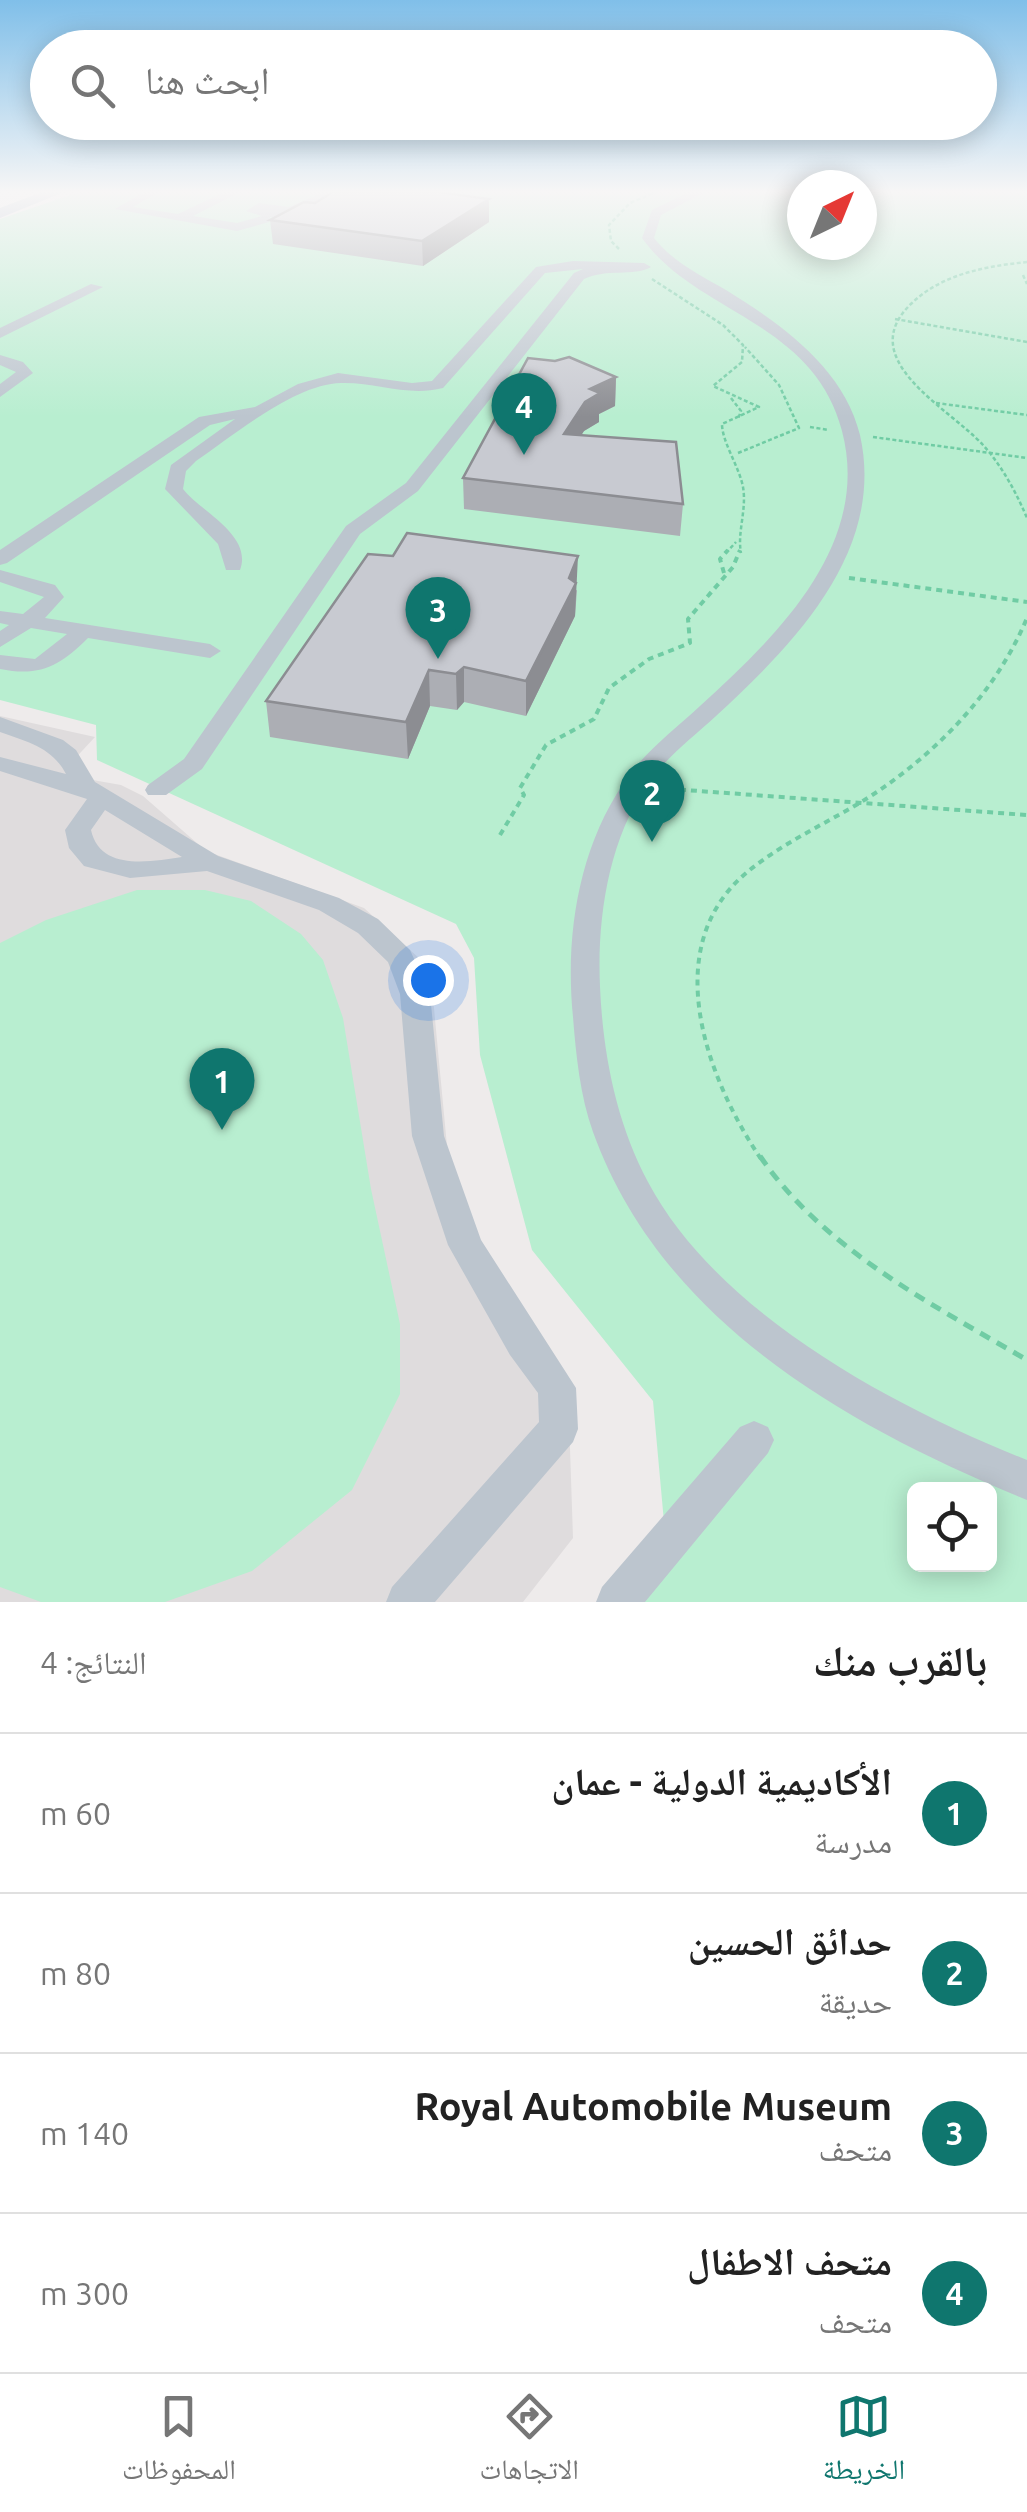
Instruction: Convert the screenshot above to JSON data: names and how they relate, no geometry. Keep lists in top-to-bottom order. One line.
{"north":"top right","page":{"search":"ابحث هنا","pins":["4","3","2","1"],"heading":["بالقرب منك","النتائج: 4"],"list":[{"mark":"1","name":"الأكاديمية الدولية - عمان","note":"مدرسة","value":"60 m"},{"mark":"2","name":"حدائق الحسين","note":"حديقة","value":"80 m"},{"mark":"3","name":"Royal Automobile Museum","note":"متحف","value":"140 m"},{"mark":"4","name":"متحف الاطفال","note":"متحف","value":"300 m"}],"nav":["الخريطة","الاتجاهات","المحفوظات"]}}
